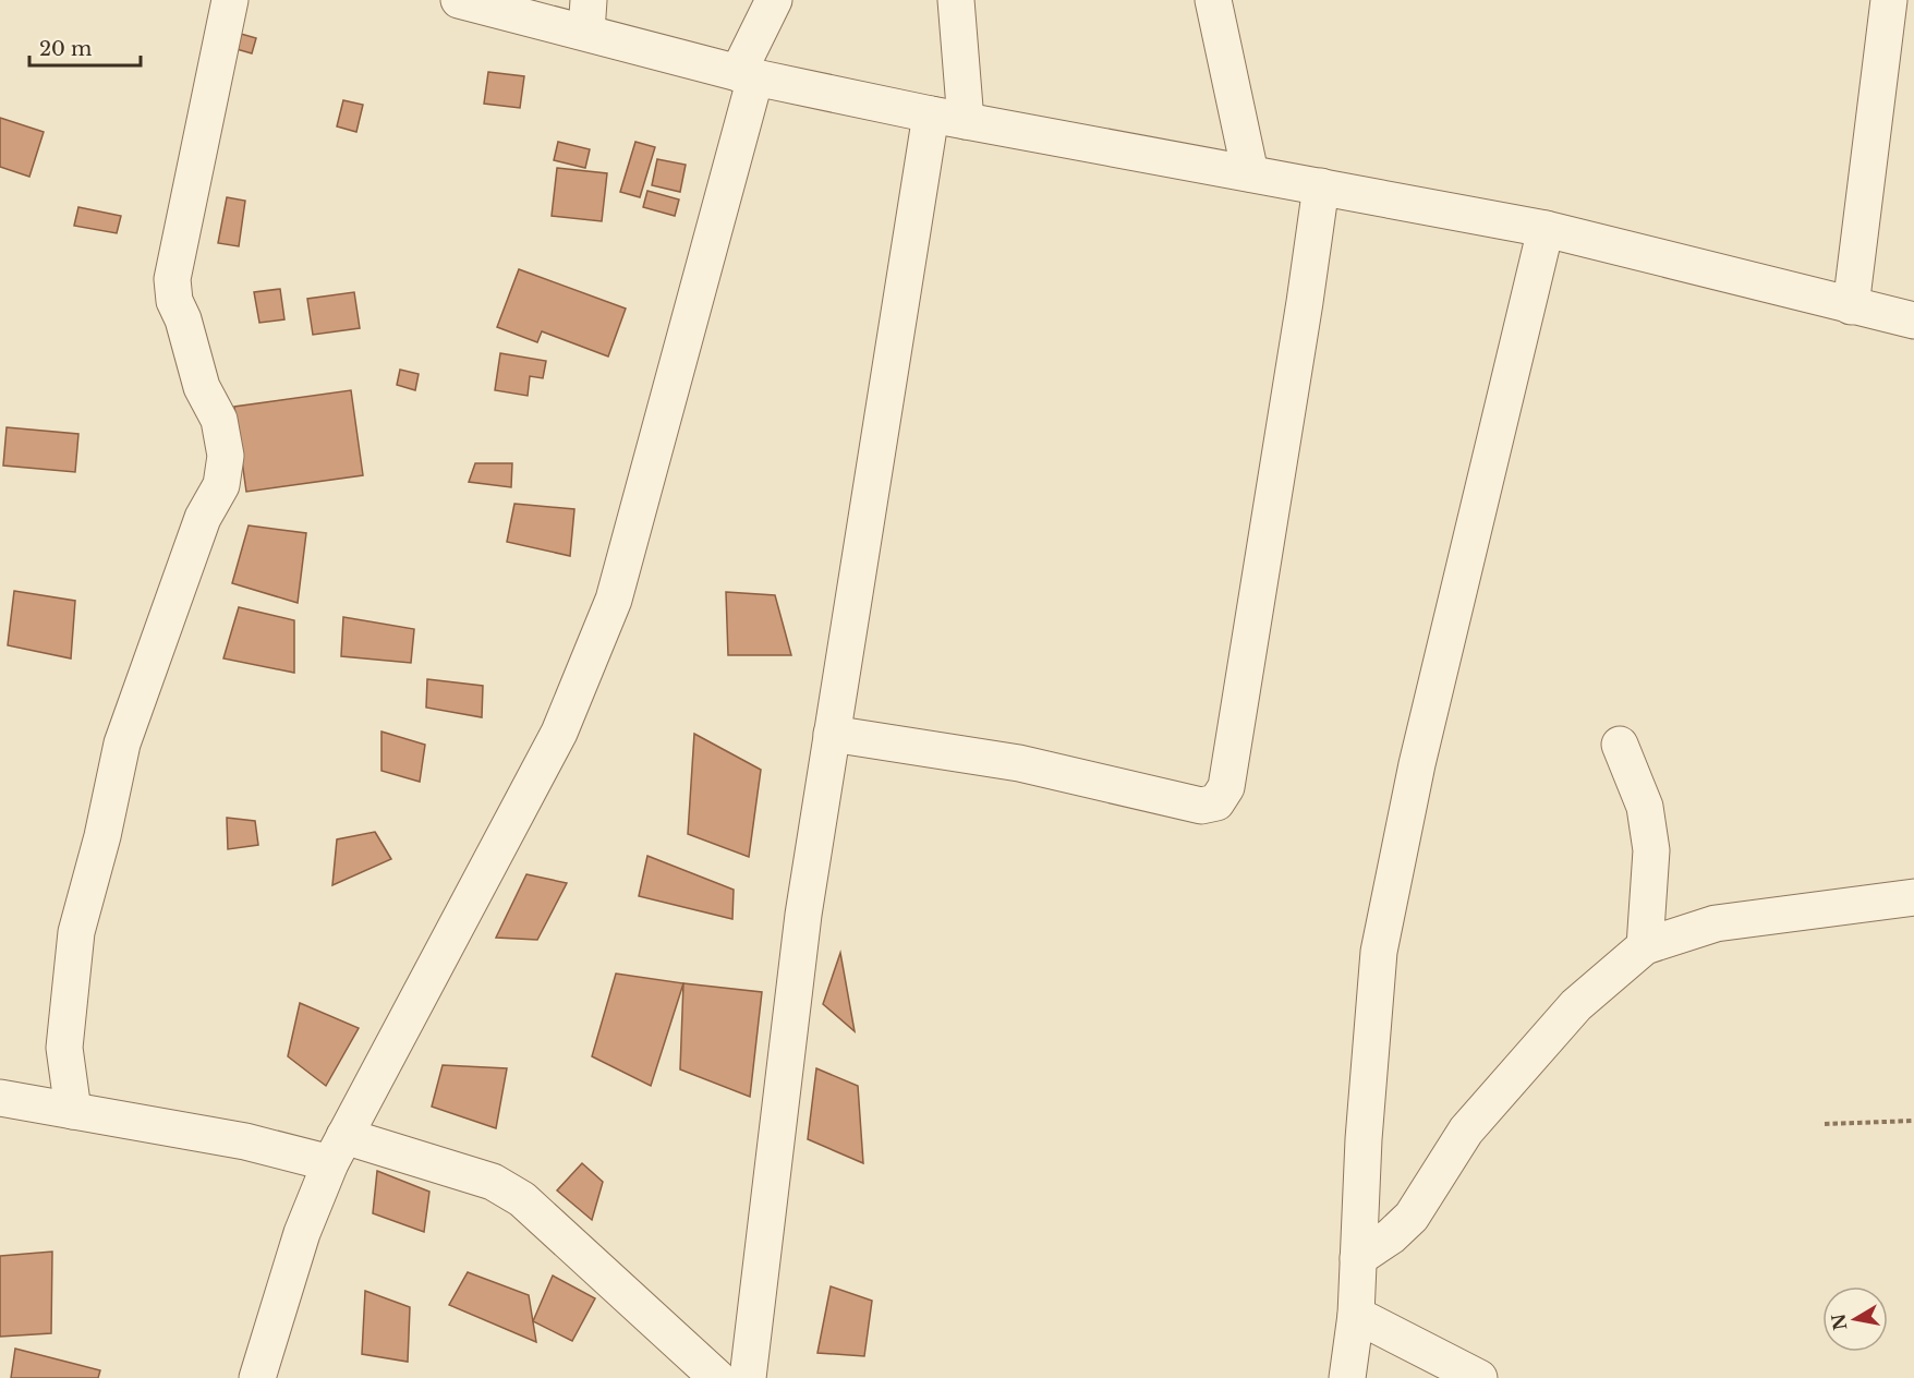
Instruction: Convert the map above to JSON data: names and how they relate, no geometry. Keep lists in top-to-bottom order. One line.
{"scale_bar":"20 m","north":"left"}
